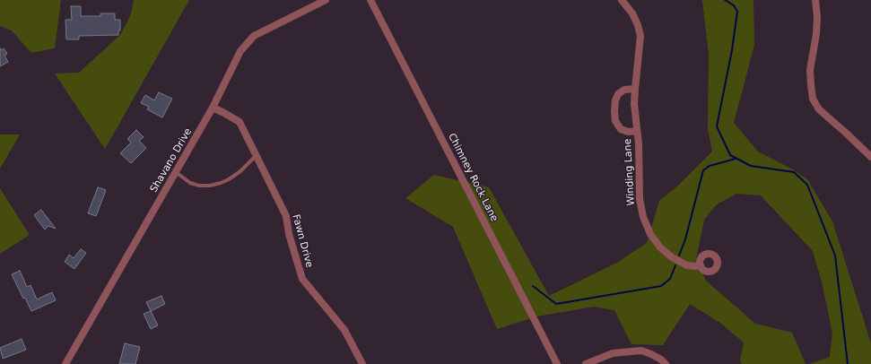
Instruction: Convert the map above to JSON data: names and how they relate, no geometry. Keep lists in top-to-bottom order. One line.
{"streets":{"street":["Shavano Drive","Winding Lane","Chimney Rock Lane","Fawn Drive"]},"crossings":[["Shavano Drive","Fawn Drive"]]}
